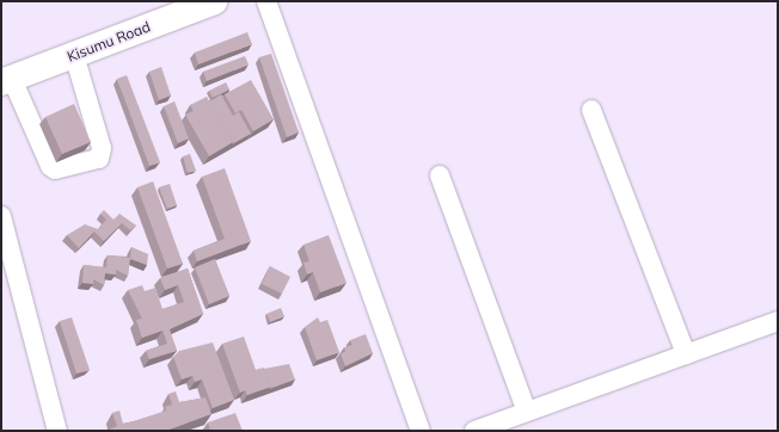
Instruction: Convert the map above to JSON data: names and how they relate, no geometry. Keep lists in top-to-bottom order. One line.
{"streets":{"highway":["Kisumu Road"]}}
